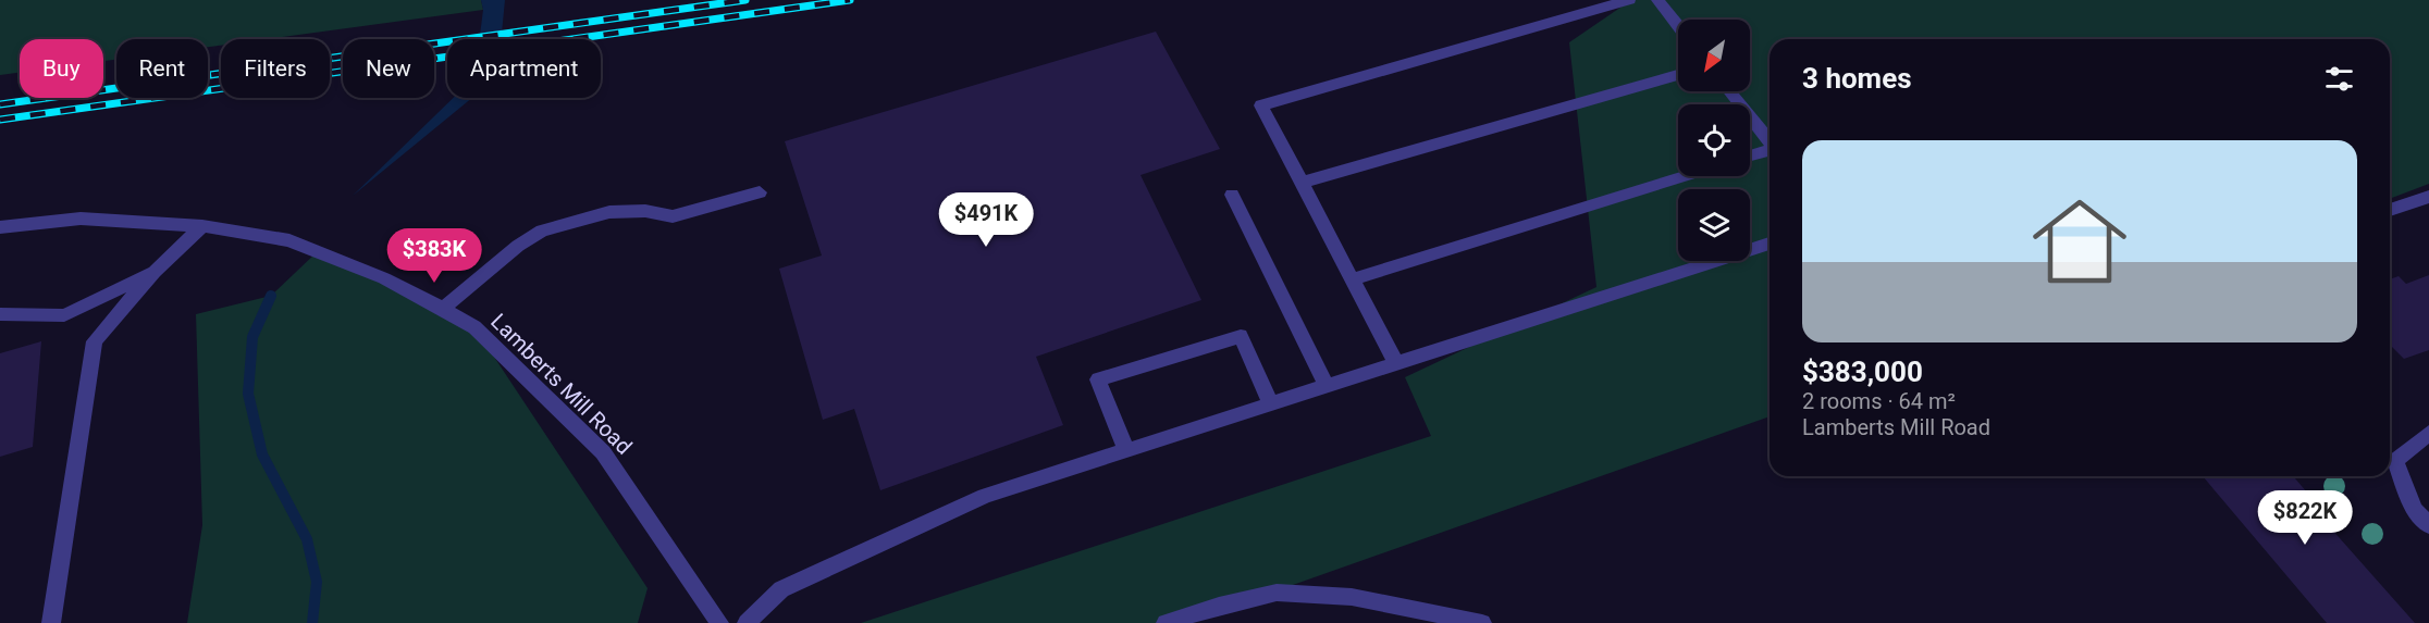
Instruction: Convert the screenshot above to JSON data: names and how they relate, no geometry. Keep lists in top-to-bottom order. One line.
{"streets":{"street":["Lamberts Mill Road"]},"north":"bottom left","page":{"chip":["Buy","Rent","Filters","New","Apartment"],"heading":"3 homes","list":[{"name":"$383,000","note":"2 rooms · 64 m² · Lamberts Mill Road"}],"price":["$491K","$383K","$822K"]}}
